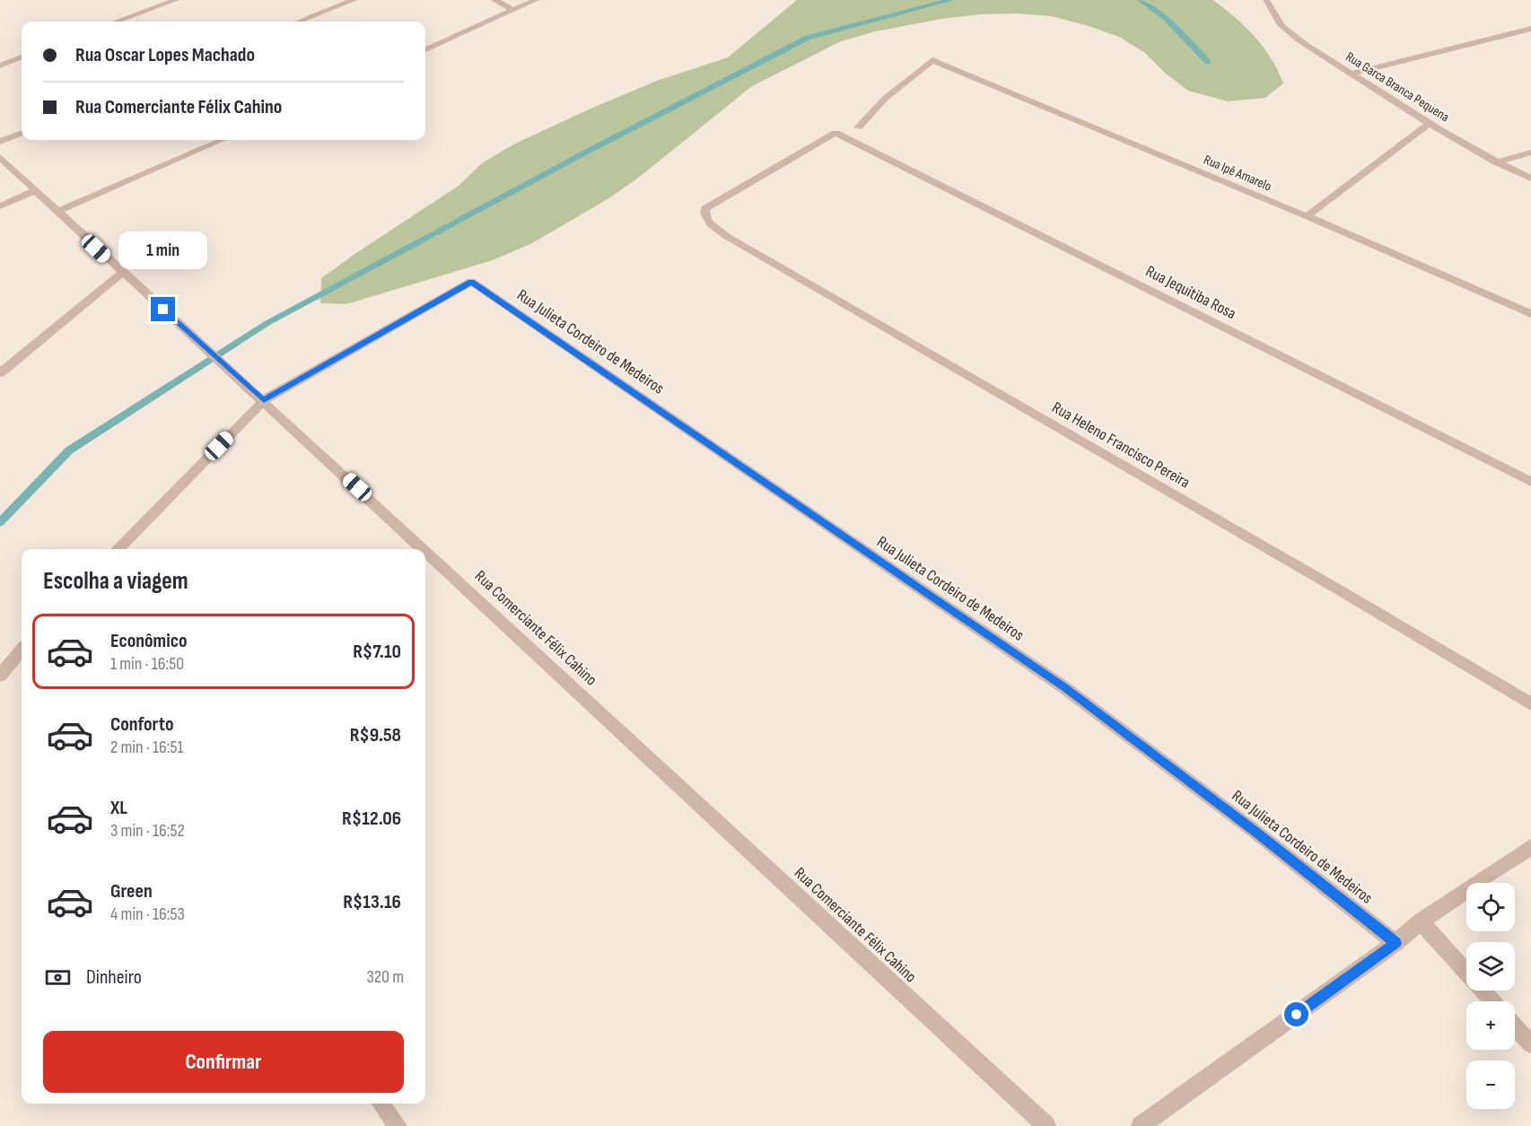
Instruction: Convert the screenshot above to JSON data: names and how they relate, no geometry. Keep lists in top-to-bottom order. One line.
{"streets":{"street":["Rua Garca Branca Pequena","Rua Ipê Amarelo","Rua Jequitiba Rosa","Rua Julieta Cordeiro de Medeiros","Rua Heleno Francisco Pereira","Rua Comerciante Félix Cahino"]},"crossings":[["Rua Jequitiba Rosa","Rua Heleno Francisco Pereira"],["Rua Julieta Cordeiro de Medeiros","Rua Comerciante Félix Cahino"]],"page":{"banner":["Rua Oscar Lopes Machado","Rua Comerciante Félix Cahino"],"bubble":"1 min","heading":"Escolha a viagem","list":[{"name":"Econômico","note":"1 min · 16:50","value":"R$7.10"},{"name":"Conforto","note":"2 min · 16:51","value":"R$9.58"},{"name":"XL","note":"3 min · 16:52","value":"R$12.06"},{"name":"Green","note":"4 min · 16:53","value":"R$13.16"}],"map_buttons":["+","−"],"pay":["Dinheiro","320 m"],"buttons":"Confirmar"}}
